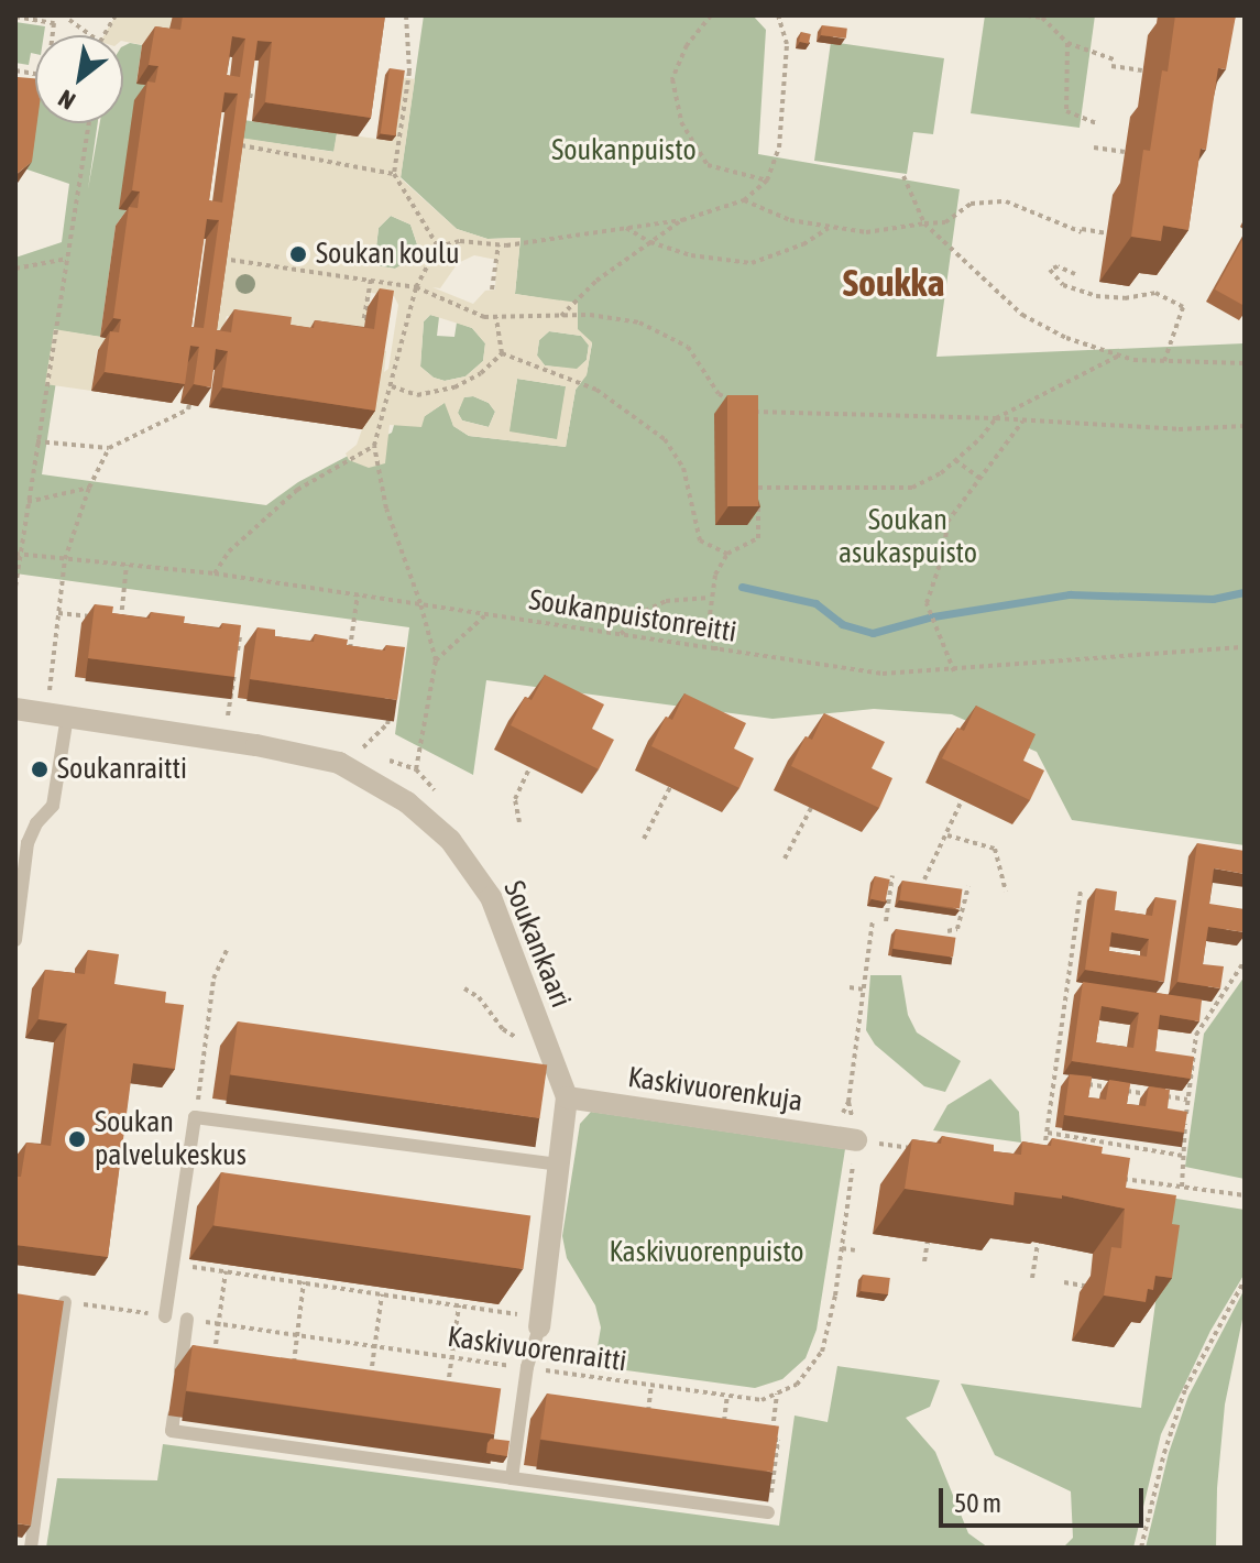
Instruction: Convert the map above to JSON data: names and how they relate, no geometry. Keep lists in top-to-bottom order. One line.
{"streets":{"street":["Soukankaari","Kaskivuorenkuja"],"path":["Soukanpuistonreitti","Kaskivuorenraitti"]},"crossings":[["Soukankaari","Kaskivuorenkuja"]],"districts":["Soukka"],"parks":["Soukanpuisto","Soukan asukaspuisto","Kaskivuorenpuisto"],"places":["Soukan koulu","Soukanraitti","Soukan palvelukeskus"],"scale_bar":"50 m","north":"bottom left"}
